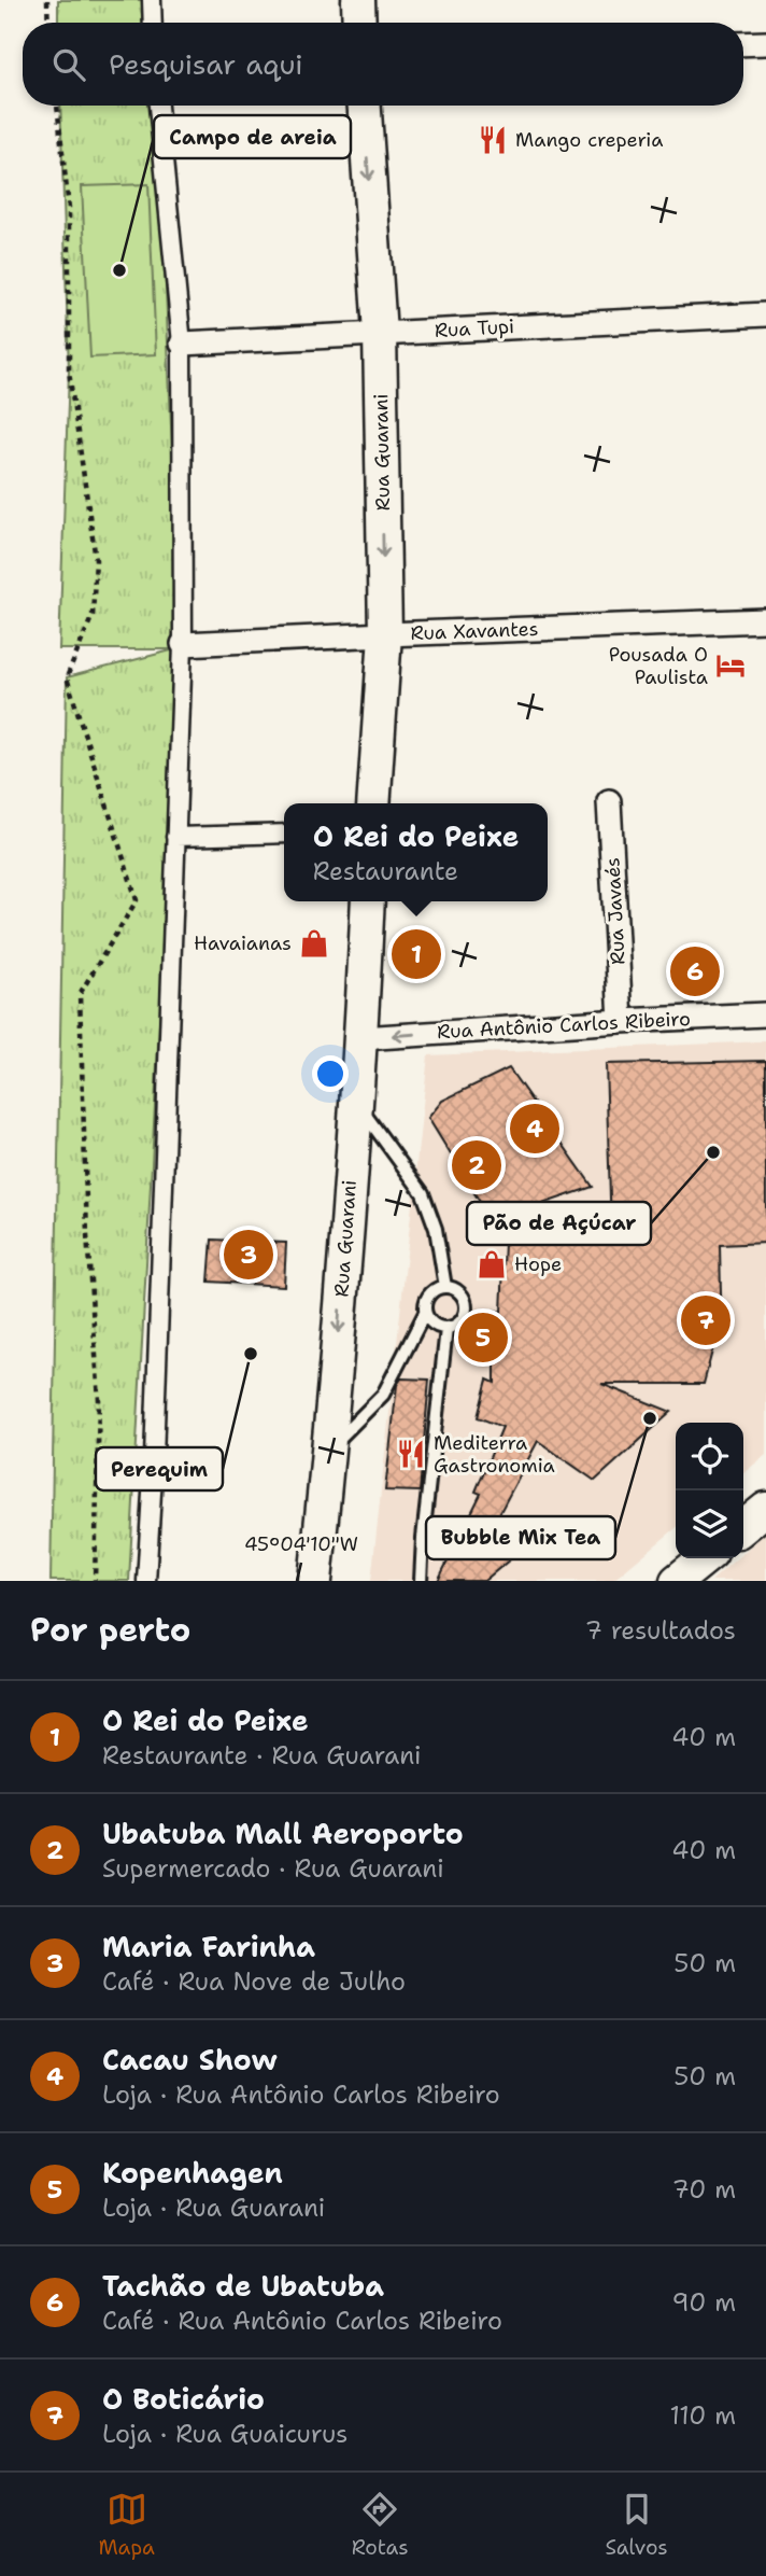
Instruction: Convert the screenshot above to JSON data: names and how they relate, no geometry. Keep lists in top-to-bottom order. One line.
{"streets":{"main road":["Rua Guarani"],"street":["Rua Tupi","Rua Xavantes","Rua Javaés","Rua Antônio Carlos Ribeiro"]},"crossings":[["Rua Tupi","Rua Guarani"],["Rua Guarani","Rua Xavantes"],["Rua Guarani","Rua Antônio Carlos Ribeiro"],["Rua Javaés","Rua Antônio Carlos Ribeiro"]],"one_way":["Rua Guarani","Rua Antônio Carlos Ribeiro"],"places":{"restaurant":["Mango creperia","Mediterra Gastronomia"],"other":["Campo de areia","Pão de Açúcar","Perequim","Bubble Mix Tea"],"hotel":["Pousada O Paulista"],"shop":["Havaianas","Hope"]},"page":{"search":"Pesquisar aqui","popup":["O Rei do Peixe","Restaurante"],"pins":["1","6","4","2","3","7","5"],"heading":["Por perto","7 resultados"],"list":[{"mark":"1","name":"O Rei do Peixe","note":"Restaurante · Rua Guarani","value":"40 m"},{"mark":"2","name":"Ubatuba Mall Aeroporto","note":"Supermercado · Rua Guarani","value":"40 m"},{"mark":"3","name":"Maria Farinha","note":"Café · Rua Nove de Julho","value":"50 m"},{"mark":"4","name":"Cacau Show","note":"Loja · Rua Antônio Carlos Ribeiro","value":"50 m"},{"mark":"5","name":"Kopenhagen","note":"Loja · Rua Guarani","value":"70 m"},{"mark":"6","name":"Tachão de Ubatuba","note":"Café · Rua Antônio Carlos Ribeiro","value":"90 m"},{"mark":"7","name":"O Boticário","note":"Loja · Rua Guaicurus","value":"110 m"}],"nav":["Mapa","Rotas","Salvos"]},"coordinates":["45°04'10\"W"]}
